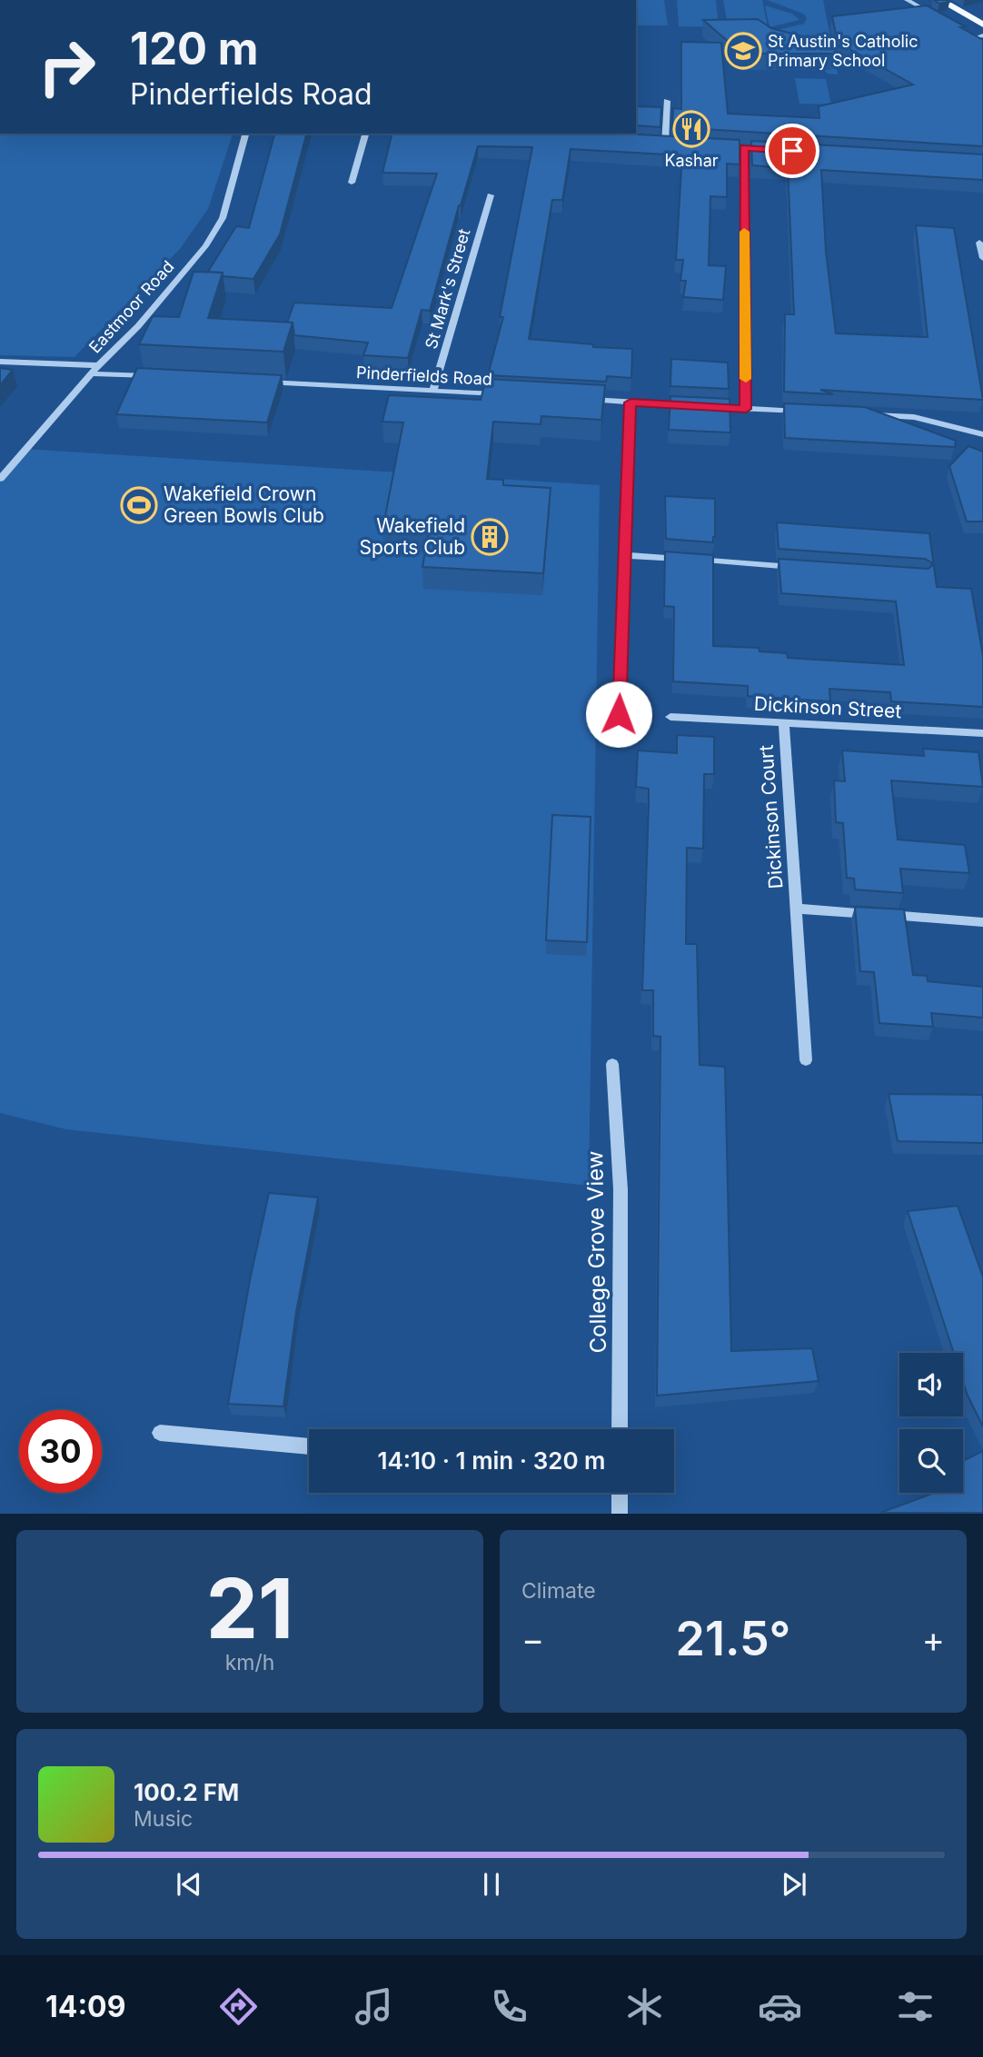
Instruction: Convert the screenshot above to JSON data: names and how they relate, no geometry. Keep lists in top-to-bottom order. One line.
{"streets":{"street":["St Mark's Street","Eastmoor Road","Pinderfields Road","Dickinson Street","Dickinson Court","College Grove View"]},"crossings":[["St Mark's Street","Pinderfields Road"],["Dickinson Street","Dickinson Court"]],"places":{"school or university":["St Austin's Catholic Primary School"],"restaurant":["Kashar"],"sports":["Wakefield Crown Green Bowls Club"],"building":["Wakefield Sports Club"]},"page":{"turn":["120 m","Pinderfields Road"],"limit":"30","trip":"14:10 · 1 min · 320 m","tile":[["21","km/h"],"Climate"],"heat":["−","21.5°","+"],"song":["100.2 FM","Music"],"tabs":"14:09"}}
